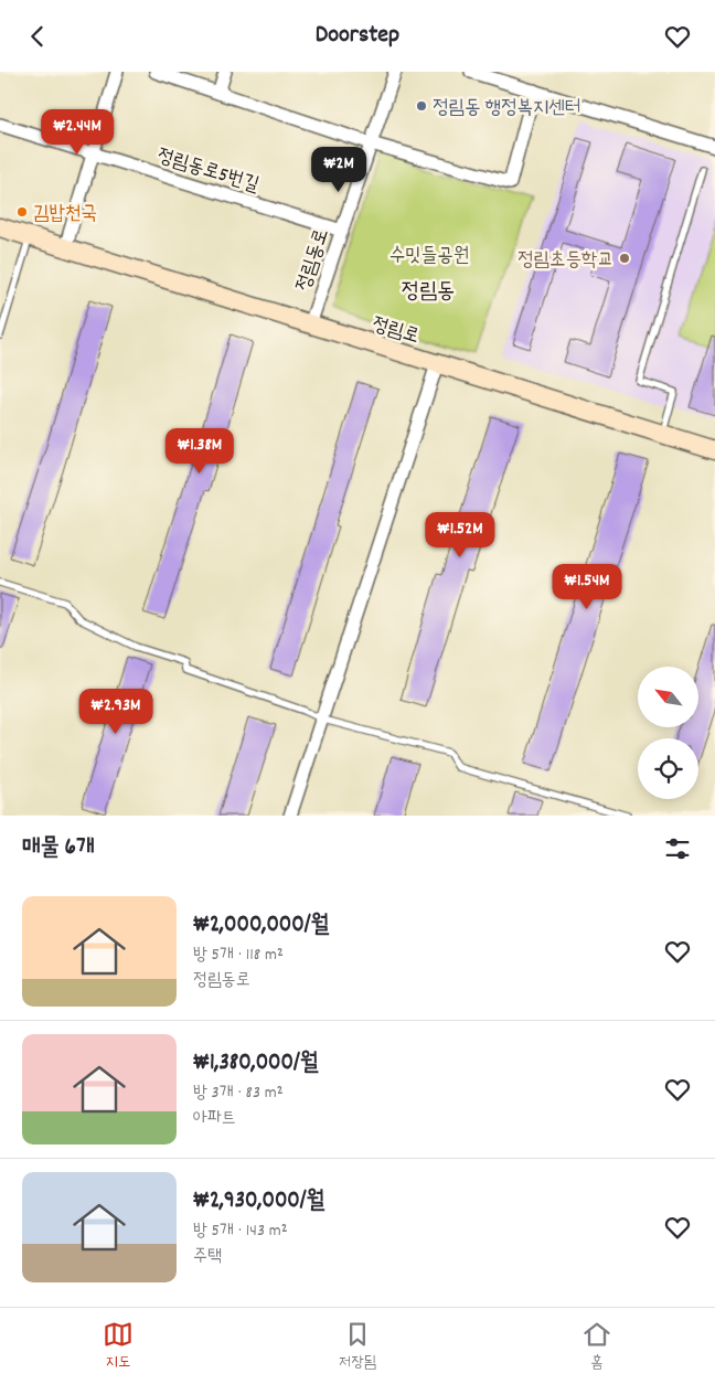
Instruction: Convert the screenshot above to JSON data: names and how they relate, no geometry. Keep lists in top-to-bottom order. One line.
{"streets":{"main road":["정림로"],"street":["정림동로5번길","정림동로"]},"crossings":[["정림동로5번길","정림동로"],["정림동로","정림로"]],"districts":["정림동"],"parks":["수밋들공원"],"places":["정림동 행정복지센터","김밥천국","정림초등학교"],"north":"top left","page":{"header":"Doorstep","price":["₩2.44M","₩2M","₩1.38M","₩1.52M","₩1.54M","₩2.93M"],"heading":"매물 6개","list":[{"name":"₩2,000,000/월","note":"방 5개 · 118 m² · 정림동로"},{"name":"₩1,380,000/월","note":"방 3개 · 83 m² · 아파트"},{"name":"₩2,930,000/월","note":"방 5개 · 143 m² · 주택"}],"tabs":["지도","저장됨","홈"]}}
